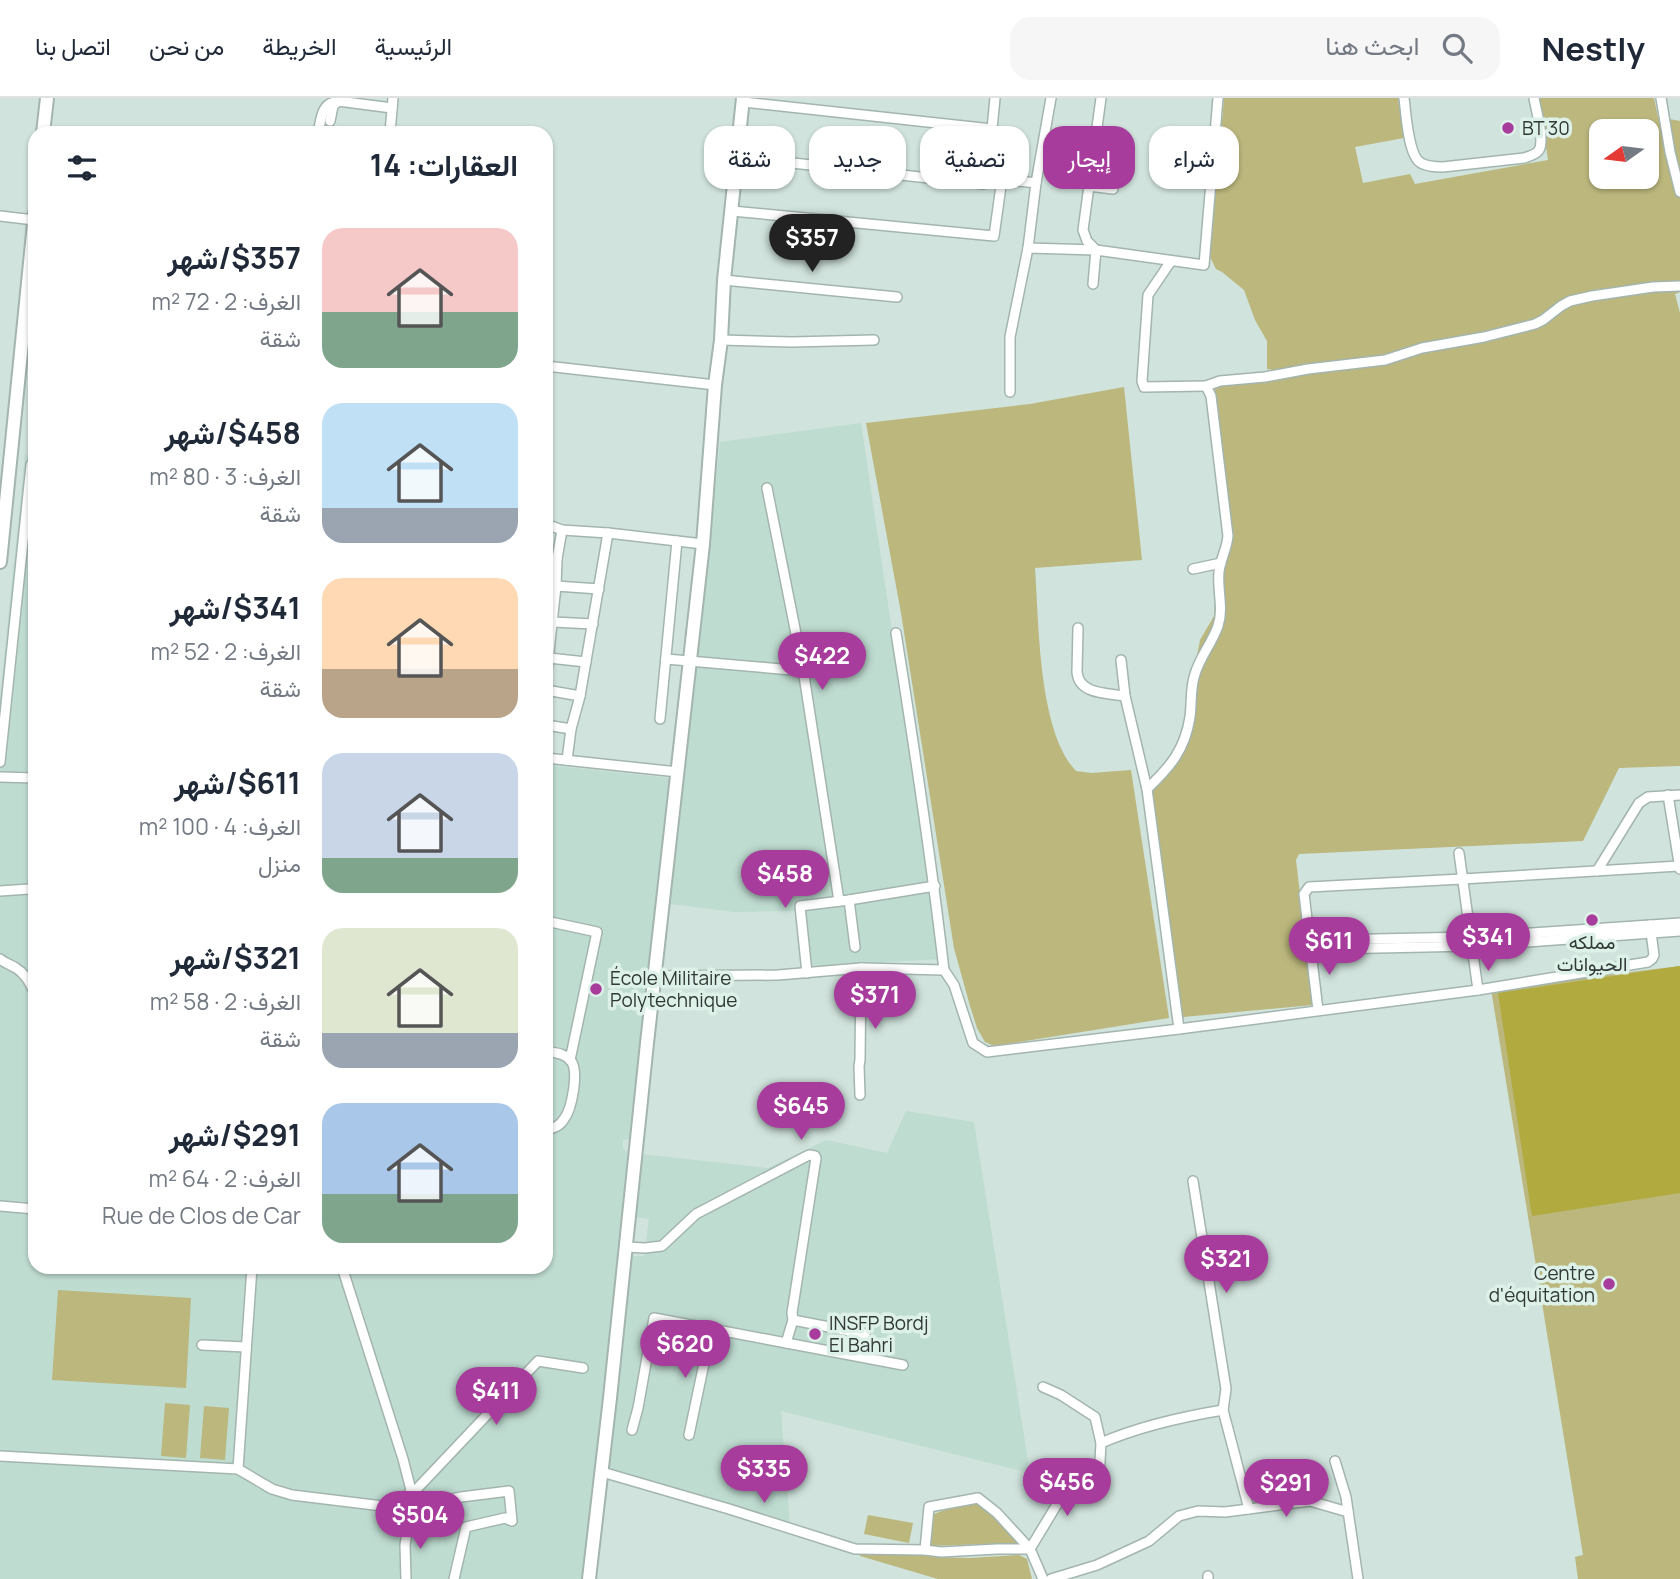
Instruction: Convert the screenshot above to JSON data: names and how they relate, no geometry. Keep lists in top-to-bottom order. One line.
{"places":["BT 30","مملكه الحيوانات","École Militaire Polytechnique","Centre d'équitation","INSFP Bordj El Bahri"],"north":"left","page":{"header":"Nestly","search":"ابحث هنا","nav":["الرئيسية","الخريطة","من نحن","اتصل بنا"],"chip":["شراء","إيجار","تصفية","جديد","شقة"],"heading":"العقارات: 14","list":[{"name":"$357/شهر","note":"الغرف: 2 · 72 m² · شقة"},{"name":"$458/شهر","note":"الغرف: 3 · 80 m² · شقة"},{"name":"$341/شهر","note":"الغرف: 2 · 52 m² · شقة"},{"name":"$611/شهر","note":"الغرف: 4 · 100 m² · منزل"},{"name":"$321/شهر","note":"الغرف: 2 · 58 m² · شقة"},{"name":"$291/شهر","note":"الغرف: 2 · 64 m² · Rue de Clos de Car"}],"price":["$357","$422","$458","$341","$611","$371","$645","$321","$620","$411","$335","$456","$291","$504"]}}
